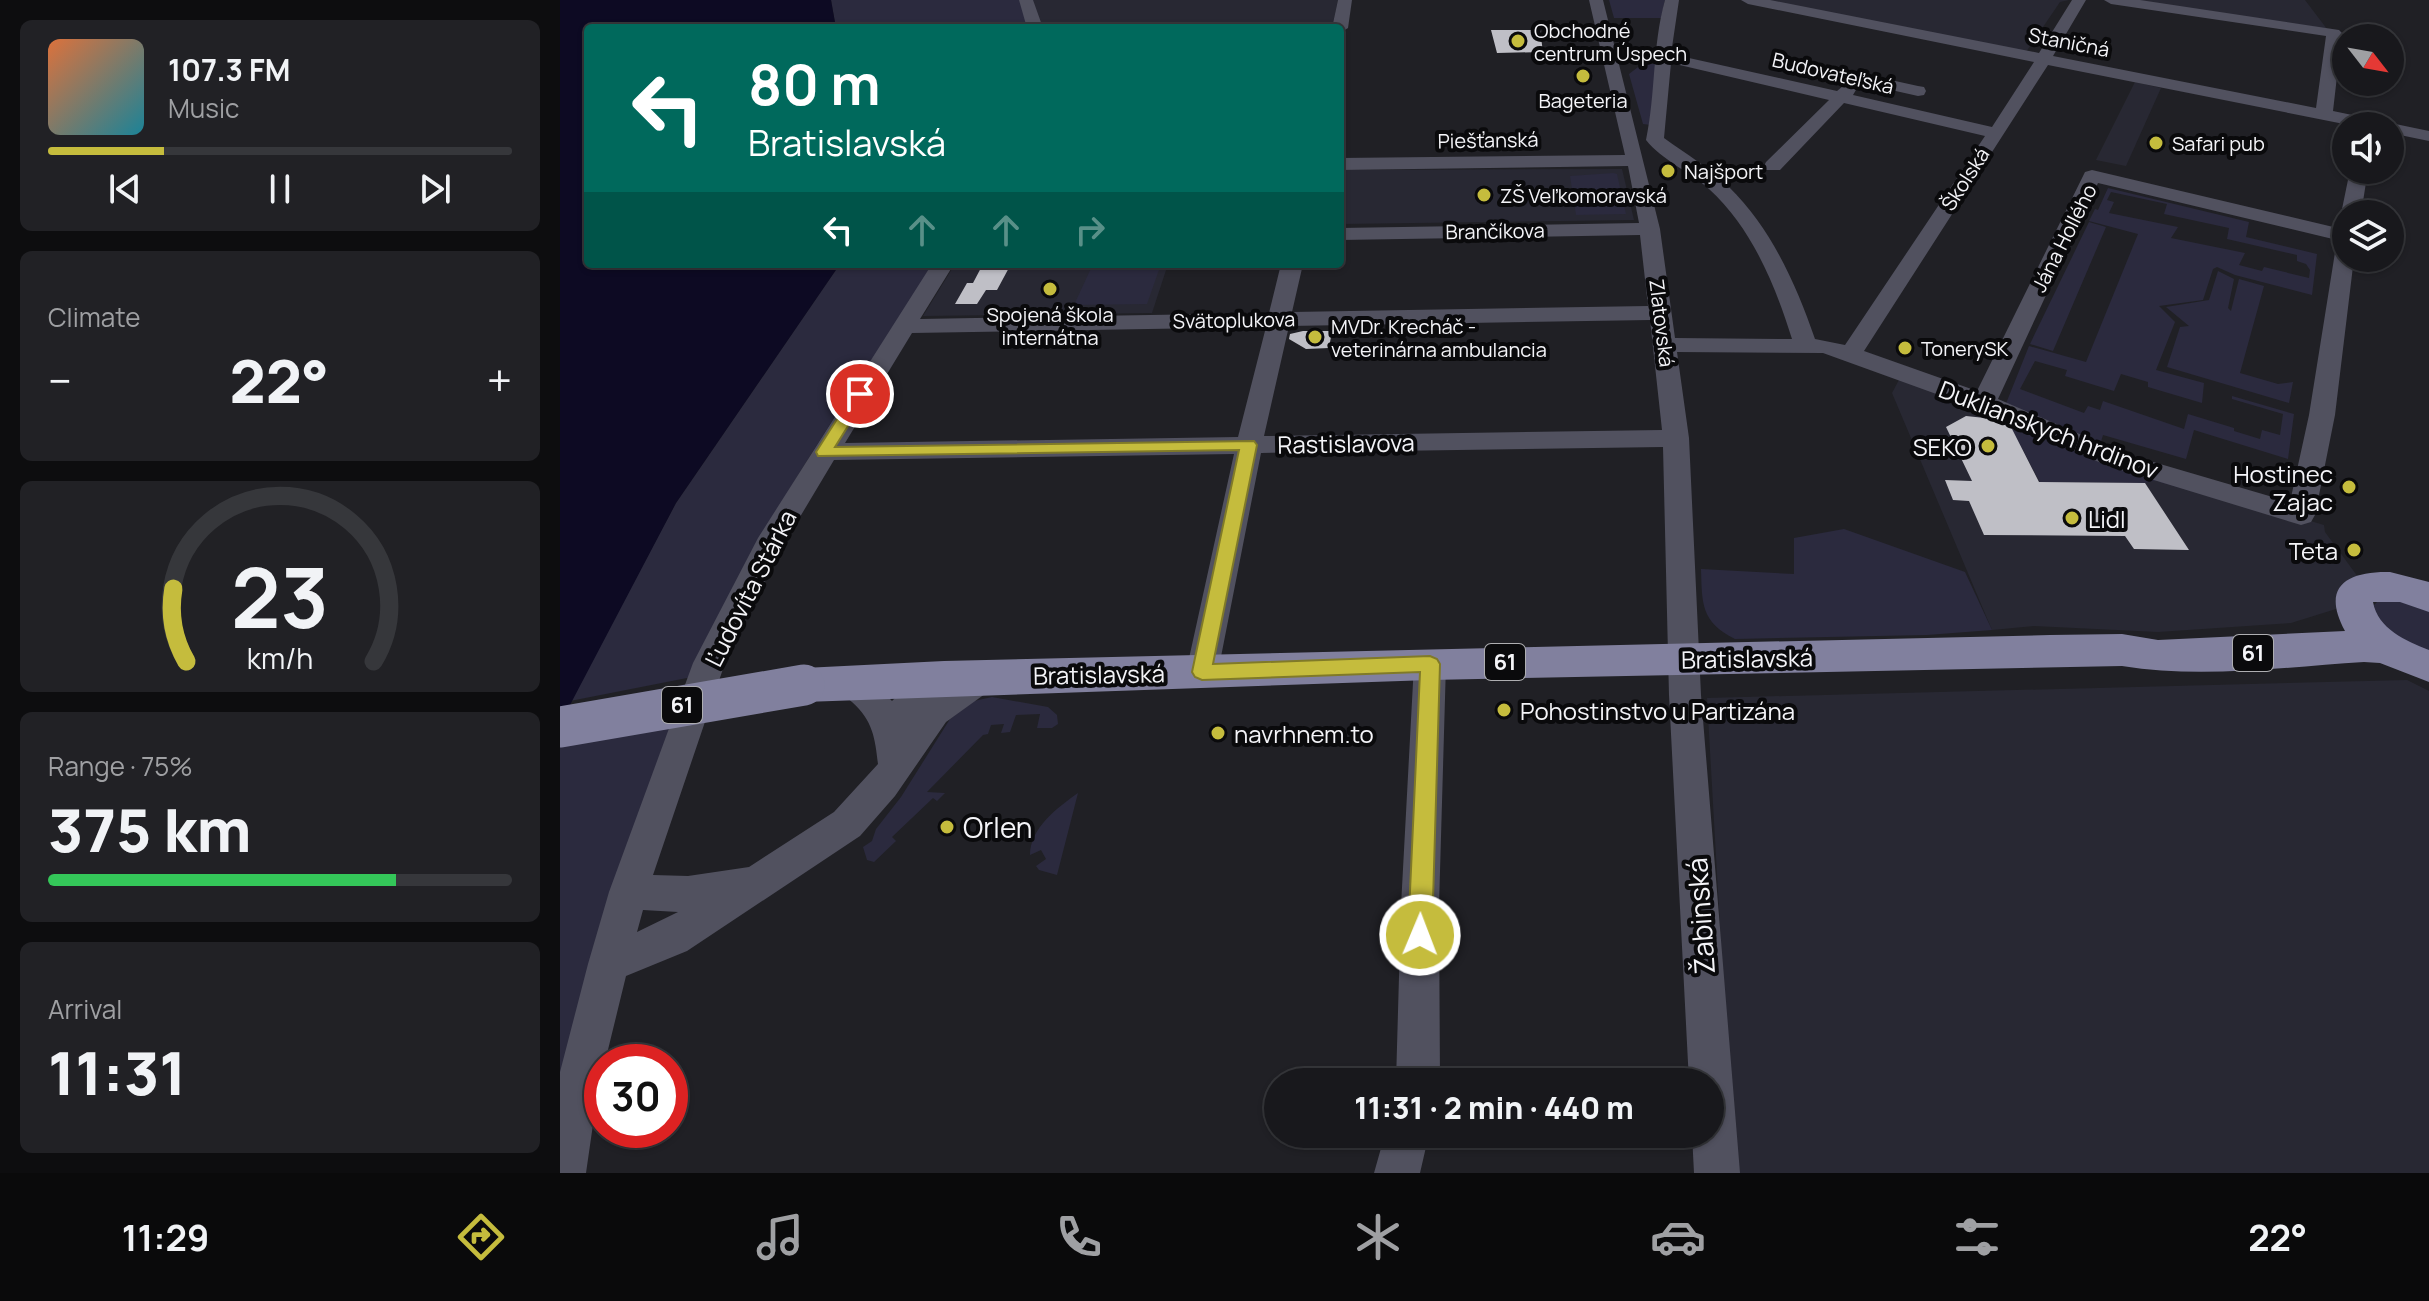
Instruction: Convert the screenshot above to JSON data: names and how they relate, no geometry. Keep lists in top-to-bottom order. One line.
{"streets":{"main road":["61","Bratislavská"],"street":["Staničná","Budovateľská","Piešťanská","Školská","Brančíkova","Jána Hollého","Svätoplukova","Zlatovská","Duklianskych hrdinov","Rastislavova","Ľudovíta Stárka","Žabinská"]},"crossings":[["Staničná","Školská"],["Budovateľská","Školská"],["Piešťanská","Zlatovská"],["Školská","Duklianskych hrdinov"],["Brančíkova","Zlatovská"],["Jána Hollého","Duklianskych hrdinov"],["Svätoplukova","Zlatovská"],["Svätoplukova","Ľudovíta Stárka"],["Zlatovská","Duklianskych hrdinov"],["Zlatovská","Rastislavova"],["Zlatovská","Bratislavská"],["Zlatovská","Žabinská"],["Rastislavova","Ľudovíta Stárka"],["Bratislavská","Žabinská"]],"places":["Obchodné centrum Úspech","Bageteria","Safari pub","Najšport","ZŠ Veľkomoravská","Spojená škola internátna","MVDr. Krecháč - veterinárna ambulancia","TonerySK","SEKO","Hostinec Zajac","Lidl","Teta","Pohostinstvo u Partizána","navrhnem.to","Orlen"],"north":"bottom right","page":{"turn":["80 m","Bratislavská"],"song":["107.3 FM","Music"],"tile":["Climate",["Range · 75%","375 km"],["Arrival","11:31"]],"heat":["−","22°","+"],"limit":"30","trip":"11:31 · 2 min · 440 m","tabs":["11:29","22°"],"gauge":["23","km/h"]}}
